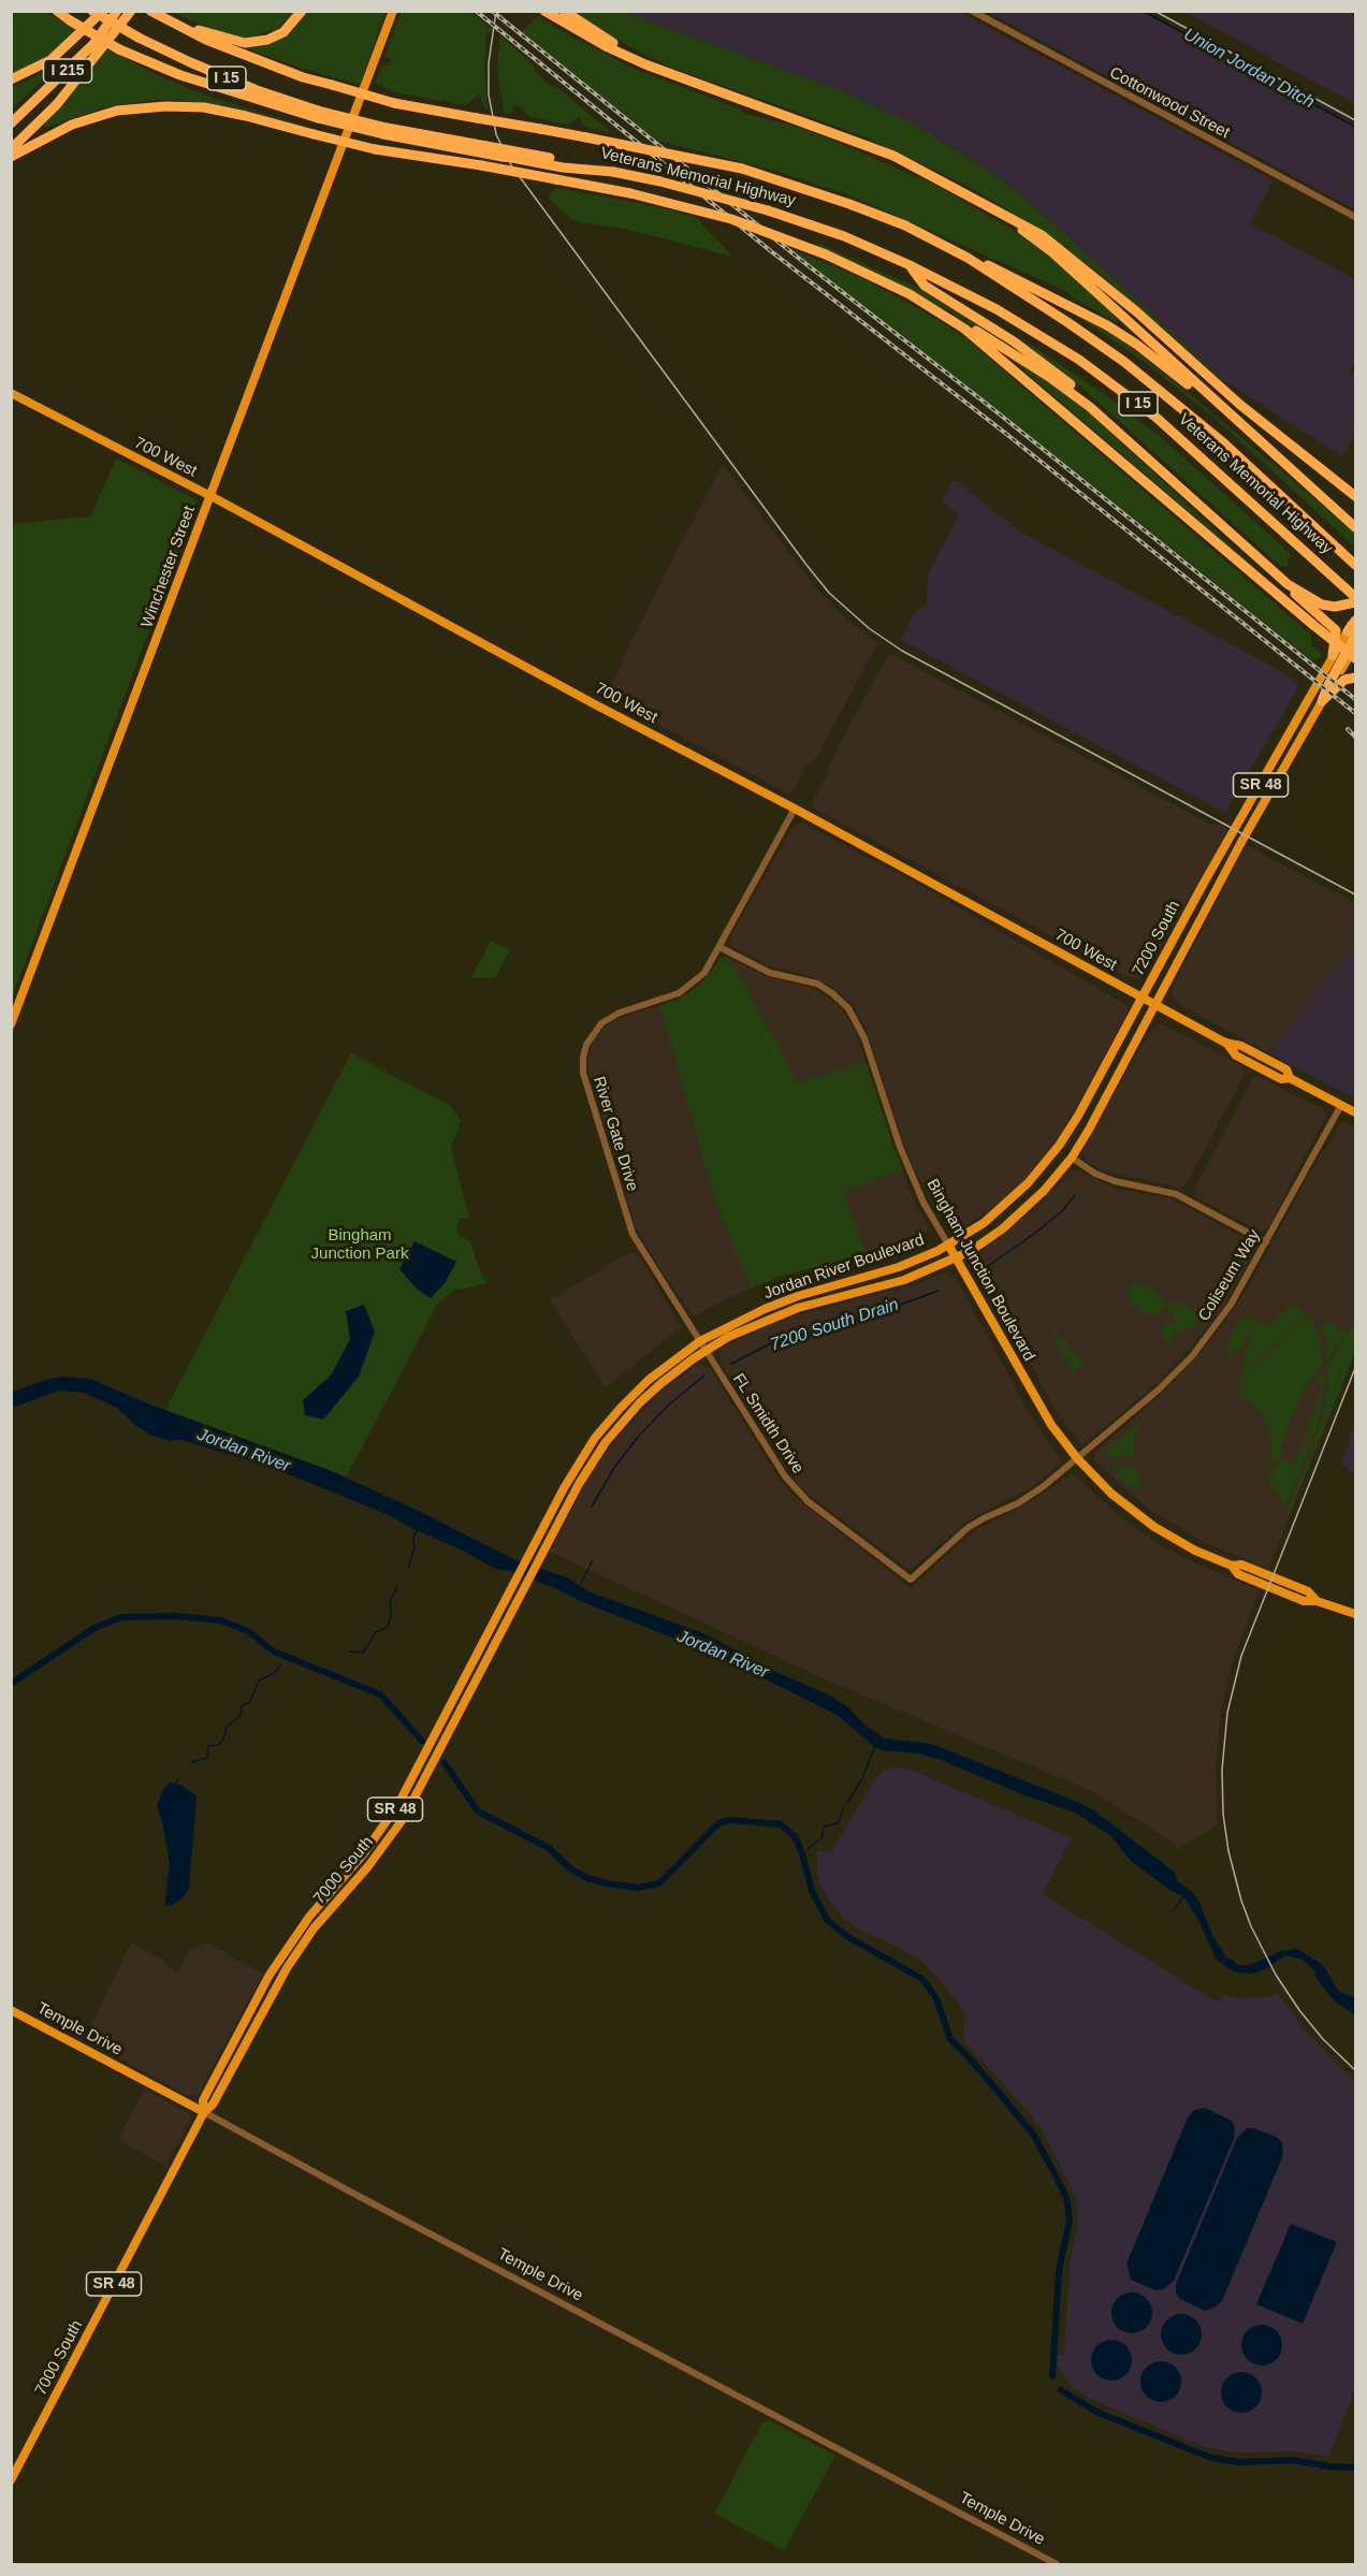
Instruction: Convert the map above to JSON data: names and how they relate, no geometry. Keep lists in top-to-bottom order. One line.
{"streets":{"highway":["I 215","I 15","Veterans Memorial Highway"],"main road":["700 West","Winchester Street","SR 48","7200 South","Jordan River Boulevard","Bingham Junction Boulevard","7000 South","Temple Drive"],"street":["Cottonwood Street","River Gate Drive","Coliseum Way","FL Smidth Drive"]},"crossings":[["Veterans Memorial Highway","Winchester Street"],["700 West","Winchester Street"],["700 West","7200 South"],["700 West","River Gate Drive"],["700 West","Coliseum Way"],["7200 South","Jordan River Boulevard"],["7200 South","Bingham Junction Boulevard"],["River Gate Drive","Jordan River Boulevard"],["River Gate Drive","Bingham Junction Boulevard"],["River Gate Drive","FL Smidth Drive"],["Jordan River Boulevard","Bingham Junction Boulevard"],["Jordan River Boulevard","FL Smidth Drive"],["Jordan River Boulevard","7000 South"],["Bingham Junction Boulevard","Coliseum Way"],["Coliseum Way","FL Smidth Drive"],["7000 South","Temple Drive"]],"water":["Union Jordan Ditch","7200 South Drain","Jordan River"],"parks":["Bingham Junction Park"]}
